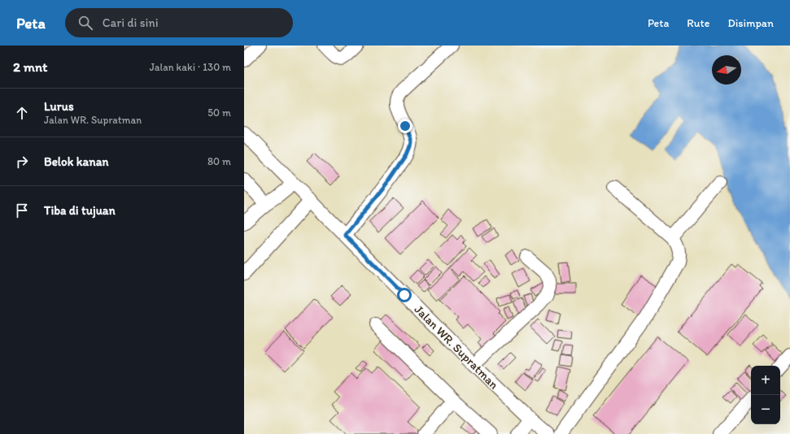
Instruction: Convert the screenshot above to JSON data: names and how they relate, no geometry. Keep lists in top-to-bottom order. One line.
{"streets":{"street":["Jalan WR. Supratman"]},"north":"left","page":{"header":"Peta","search":"Cari di sini","nav":["Peta","Rute","Disimpan"],"heading":["2 mnt","Jalan kaki · 130 m"],"list":[["Lurus","Jalan WR. Supratman","50 m"],["Belok kanan","80 m"],"Tiba di tujuan"],"map_buttons":["+","−"]}}
